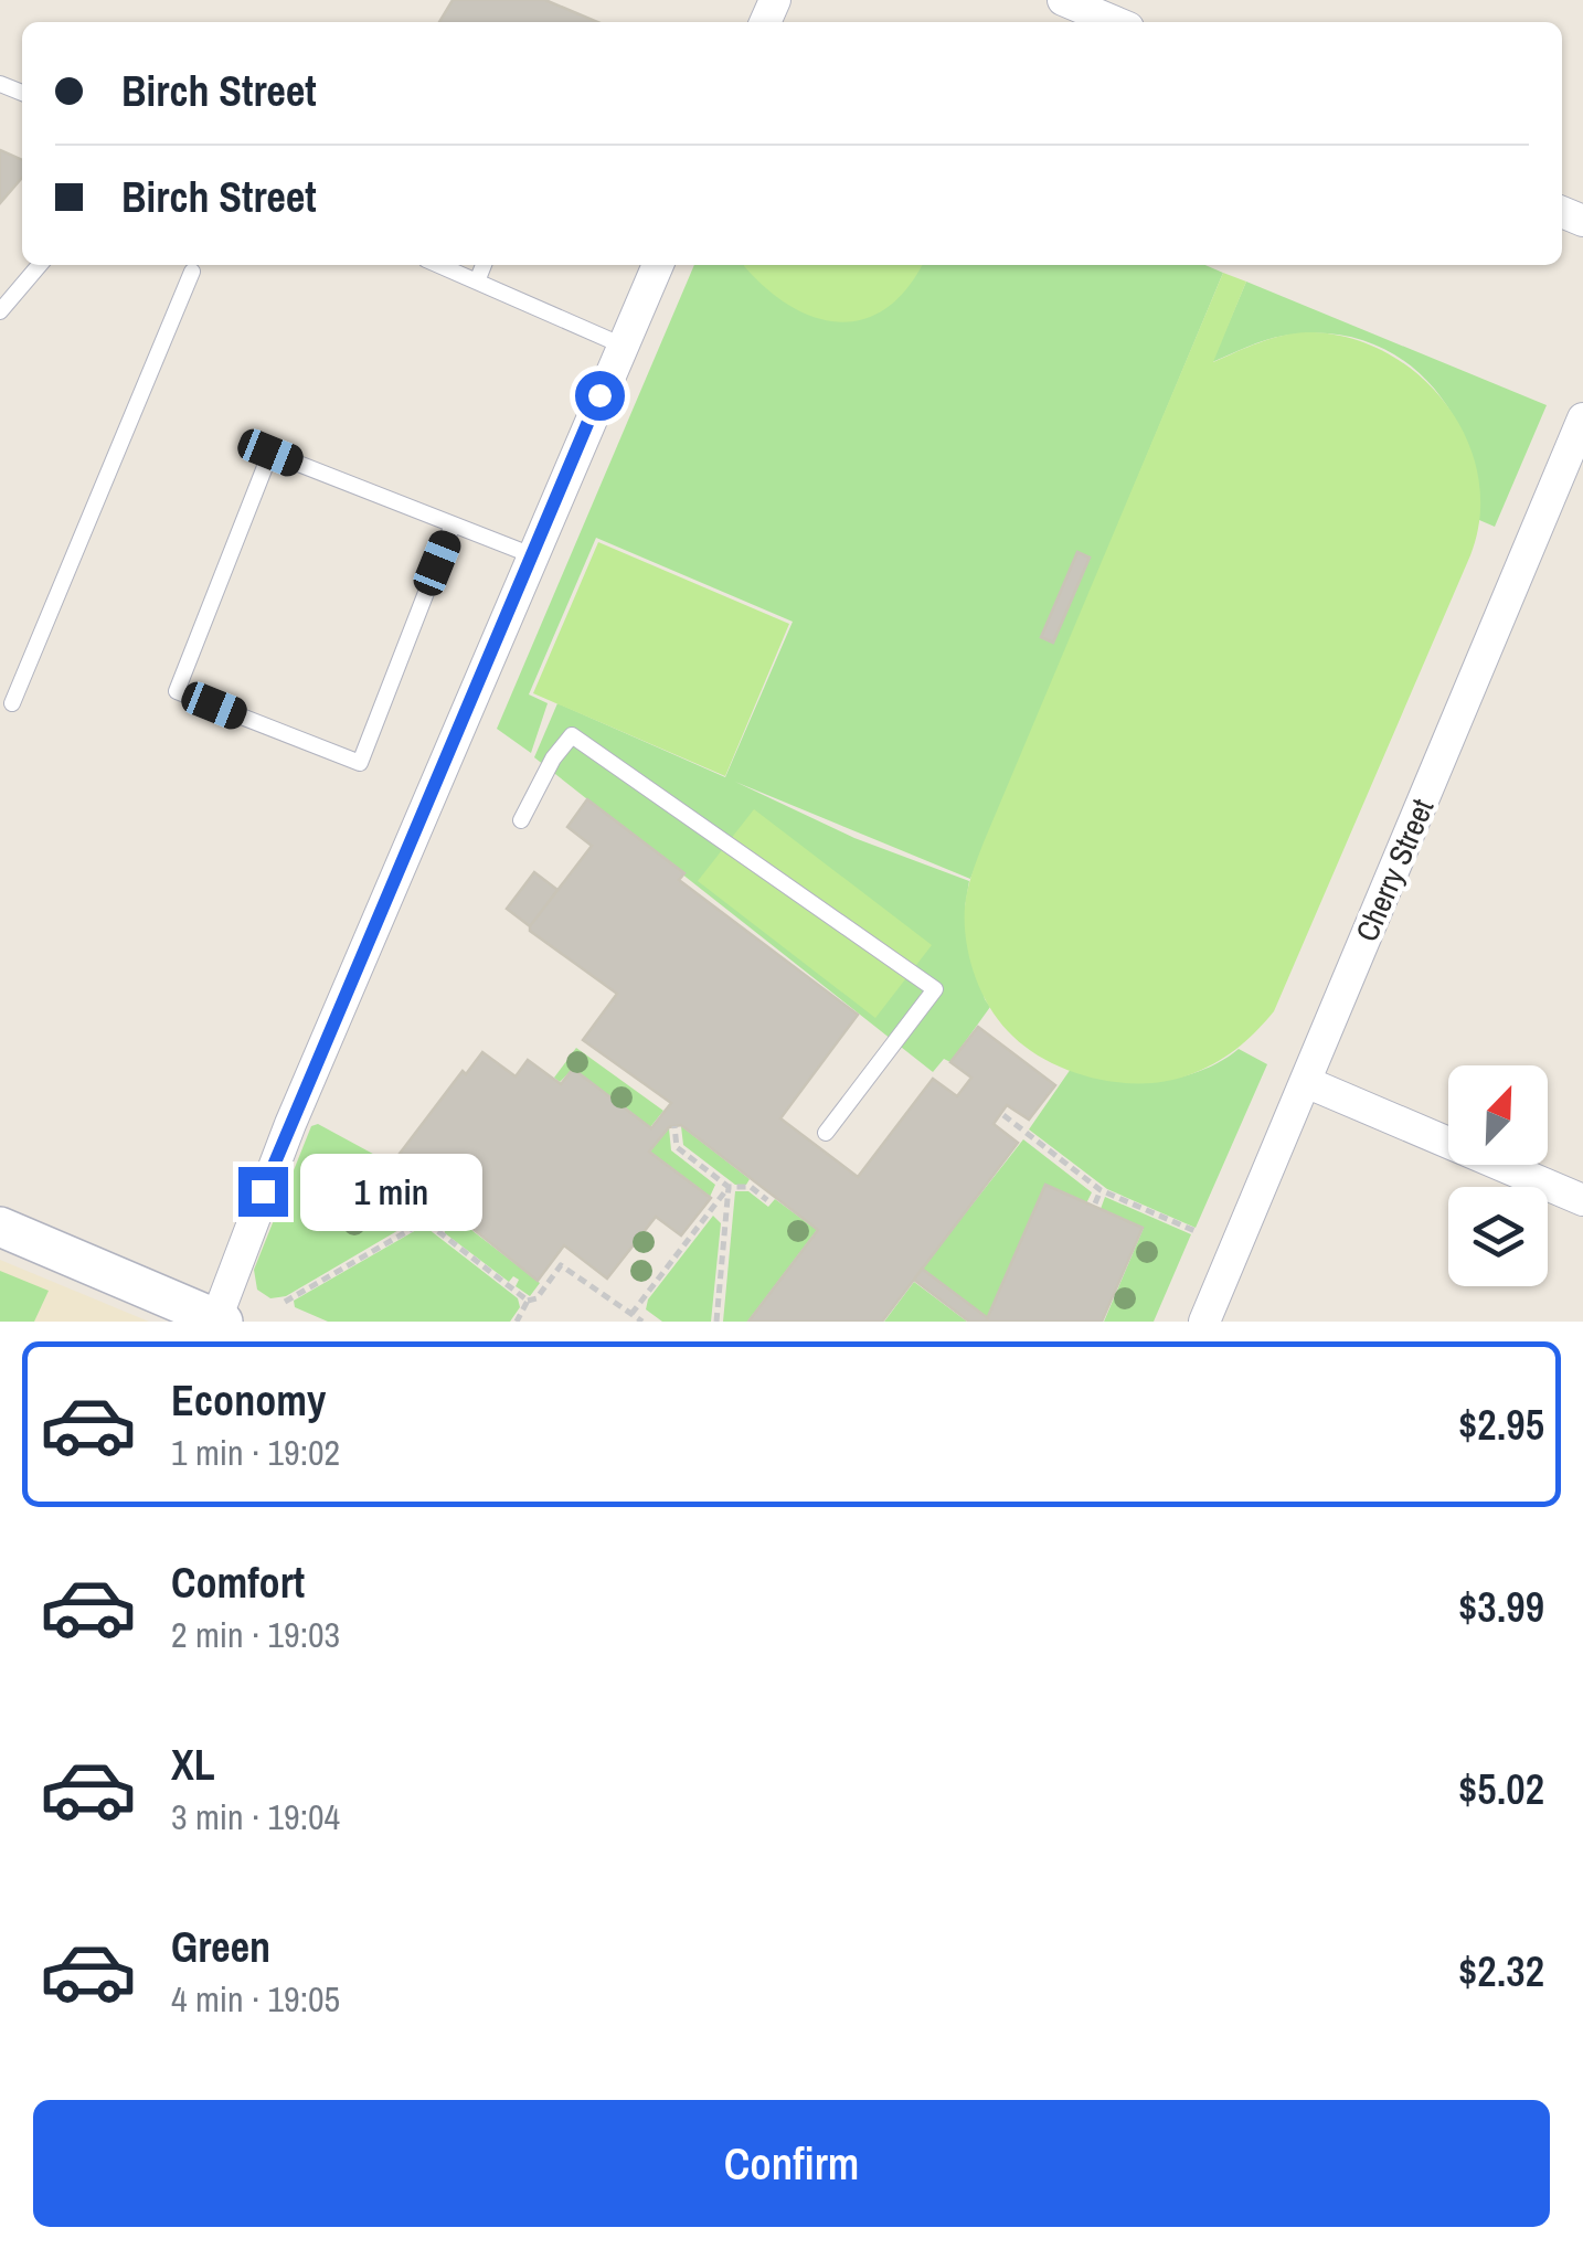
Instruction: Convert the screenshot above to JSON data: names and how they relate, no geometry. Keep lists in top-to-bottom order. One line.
{"streets":{"street":["Cherry Street"]},"north":"top right","page":{"banner":["Birch Street","Birch Street"],"bubble":"1 min","list":[{"name":"Economy","note":"1 min · 19:02","value":"$2.95"},{"name":"Comfort","note":"2 min · 19:03","value":"$3.99"},{"name":"XL","note":"3 min · 19:04","value":"$5.02"},{"name":"Green","note":"4 min · 19:05","value":"$2.32"}],"buttons":"Confirm"}}
